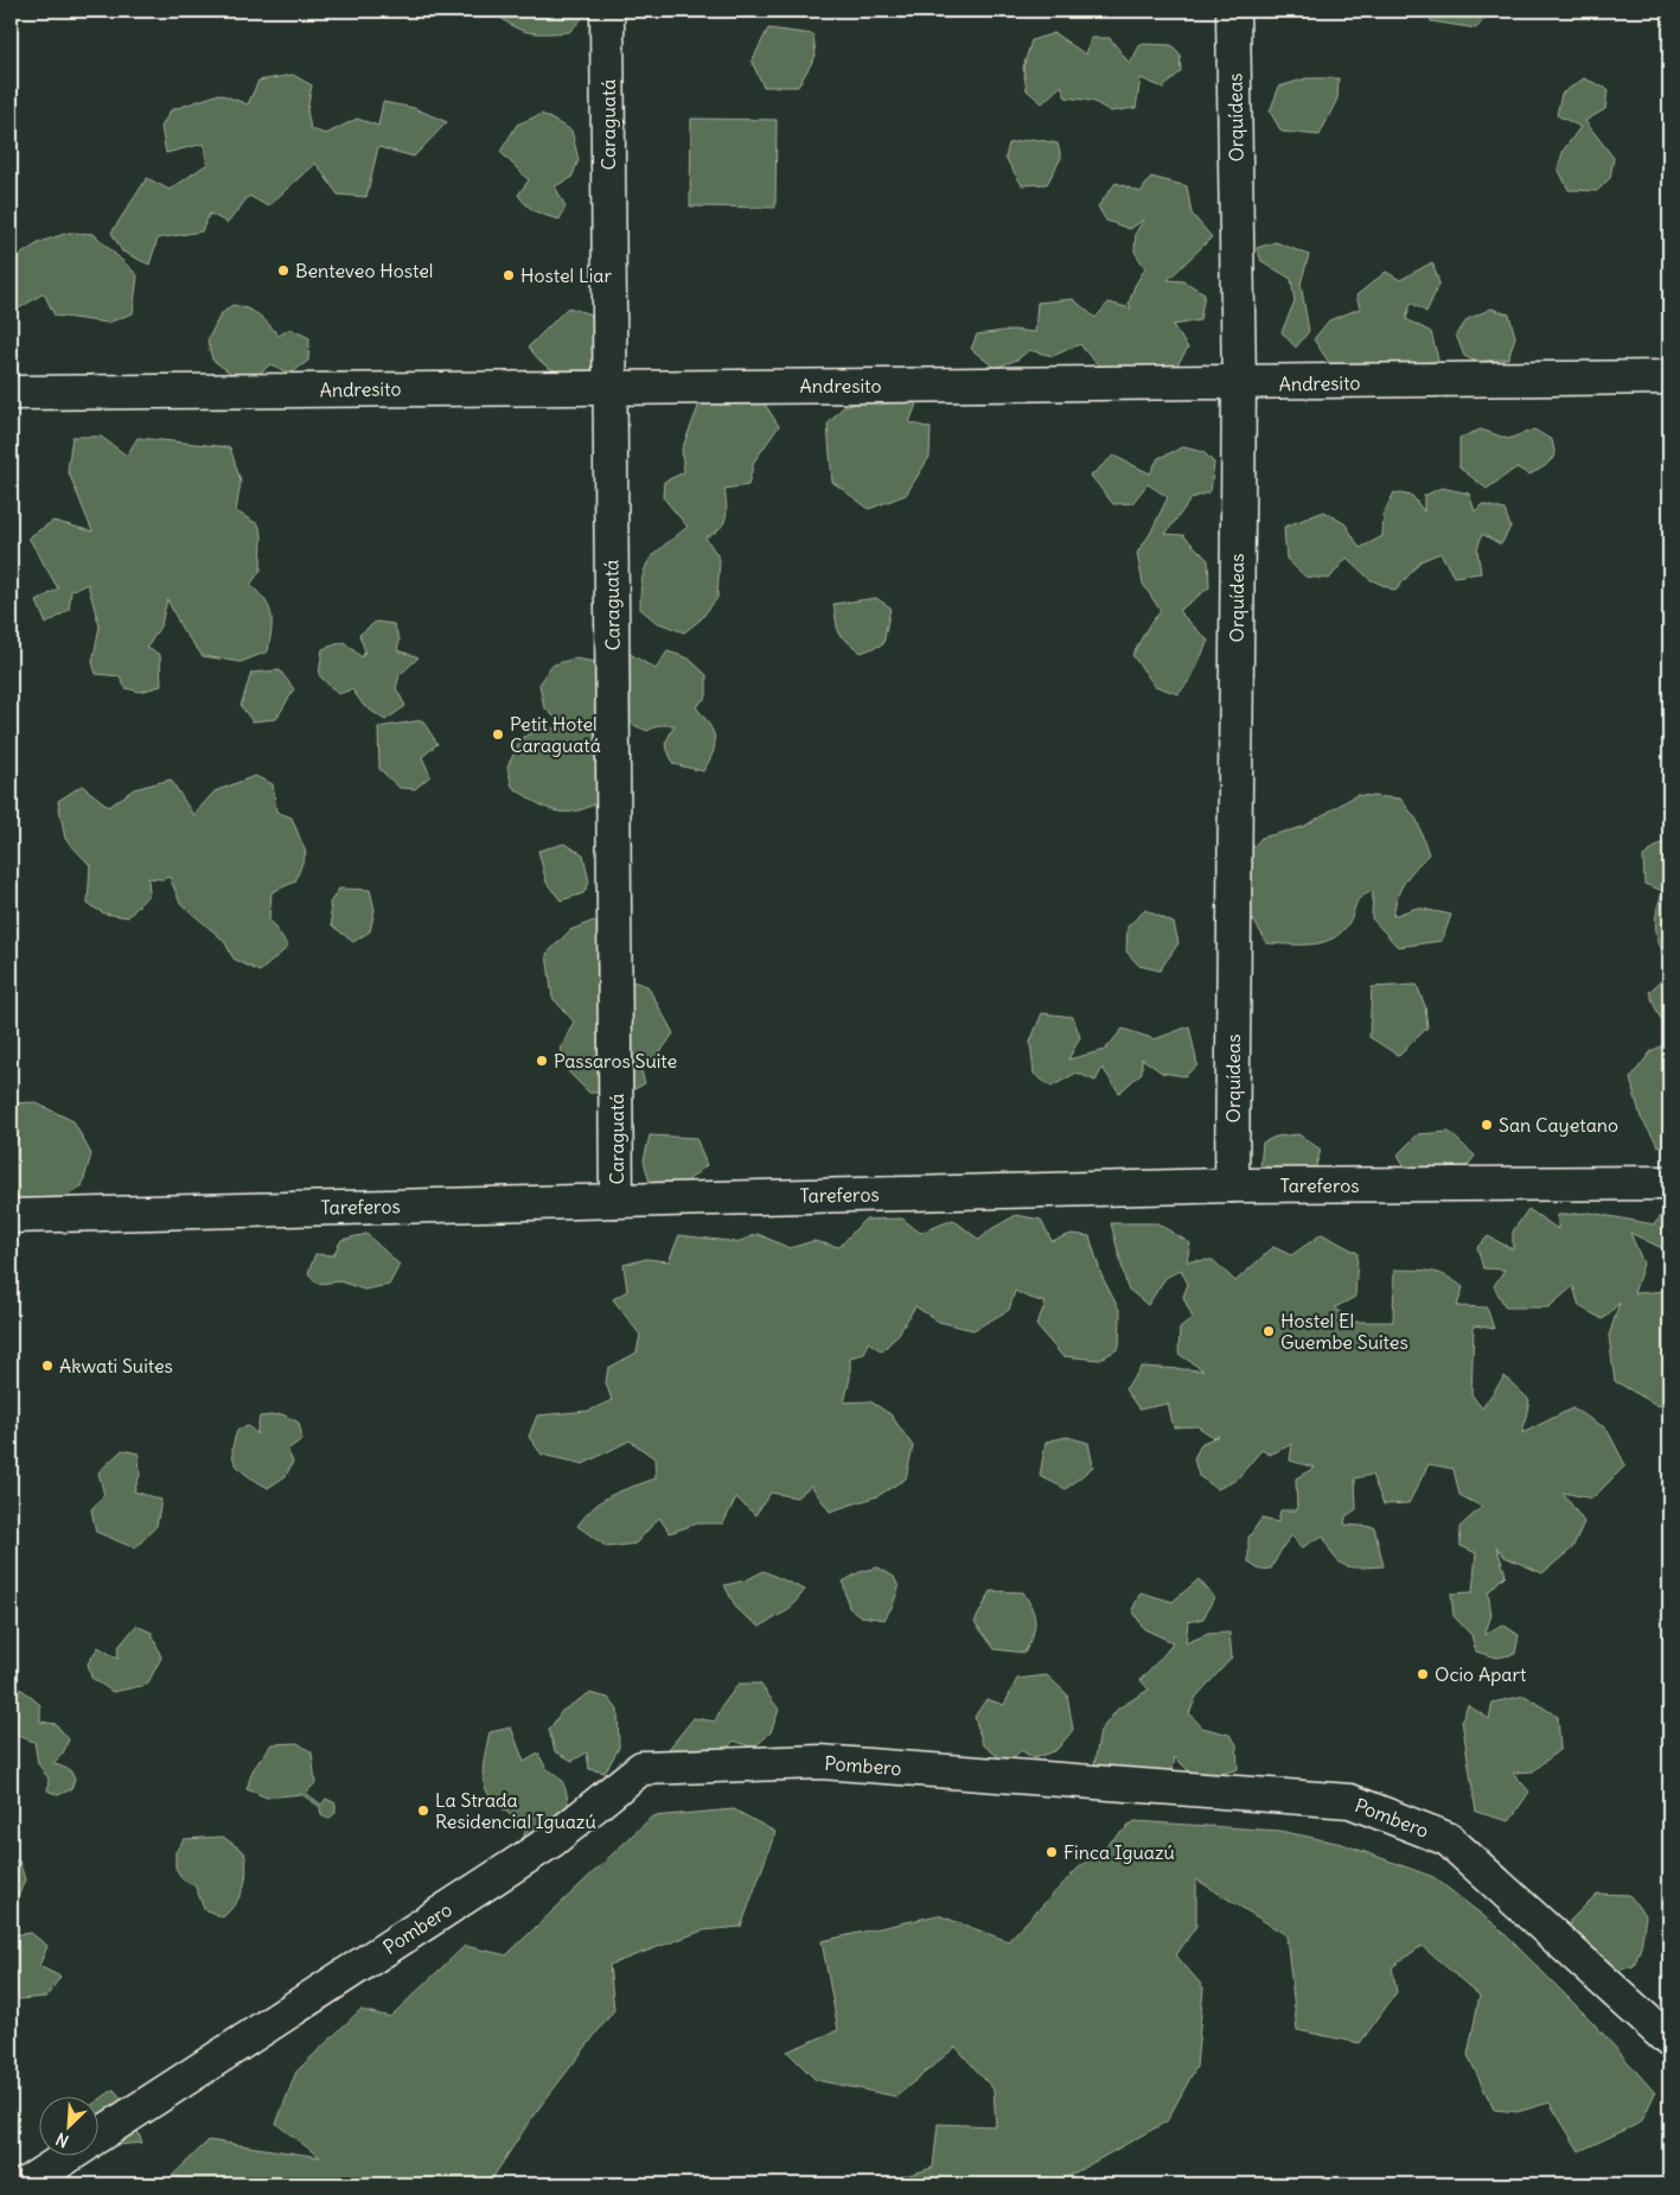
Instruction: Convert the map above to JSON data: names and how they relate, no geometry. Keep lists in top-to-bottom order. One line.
{"streets":{"street":["Orquídeas","Caraguatá","Andresito","Tareferos","Pombero"]},"crossings":[["Orquídeas","Andresito"],["Orquídeas","Tareferos"],["Caraguatá","Andresito"],["Caraguatá","Tareferos"]],"places":["Benteveo Hostel","Hostel Liar","Petit Hotel Caraguatá","Passaros Suite","San Cayetano","Hostel El Guembe Suites","Akwati Suites","Ocio Apart","La Strada Residencial Iguazú","Finca Iguazú"],"north":"bottom left"}
